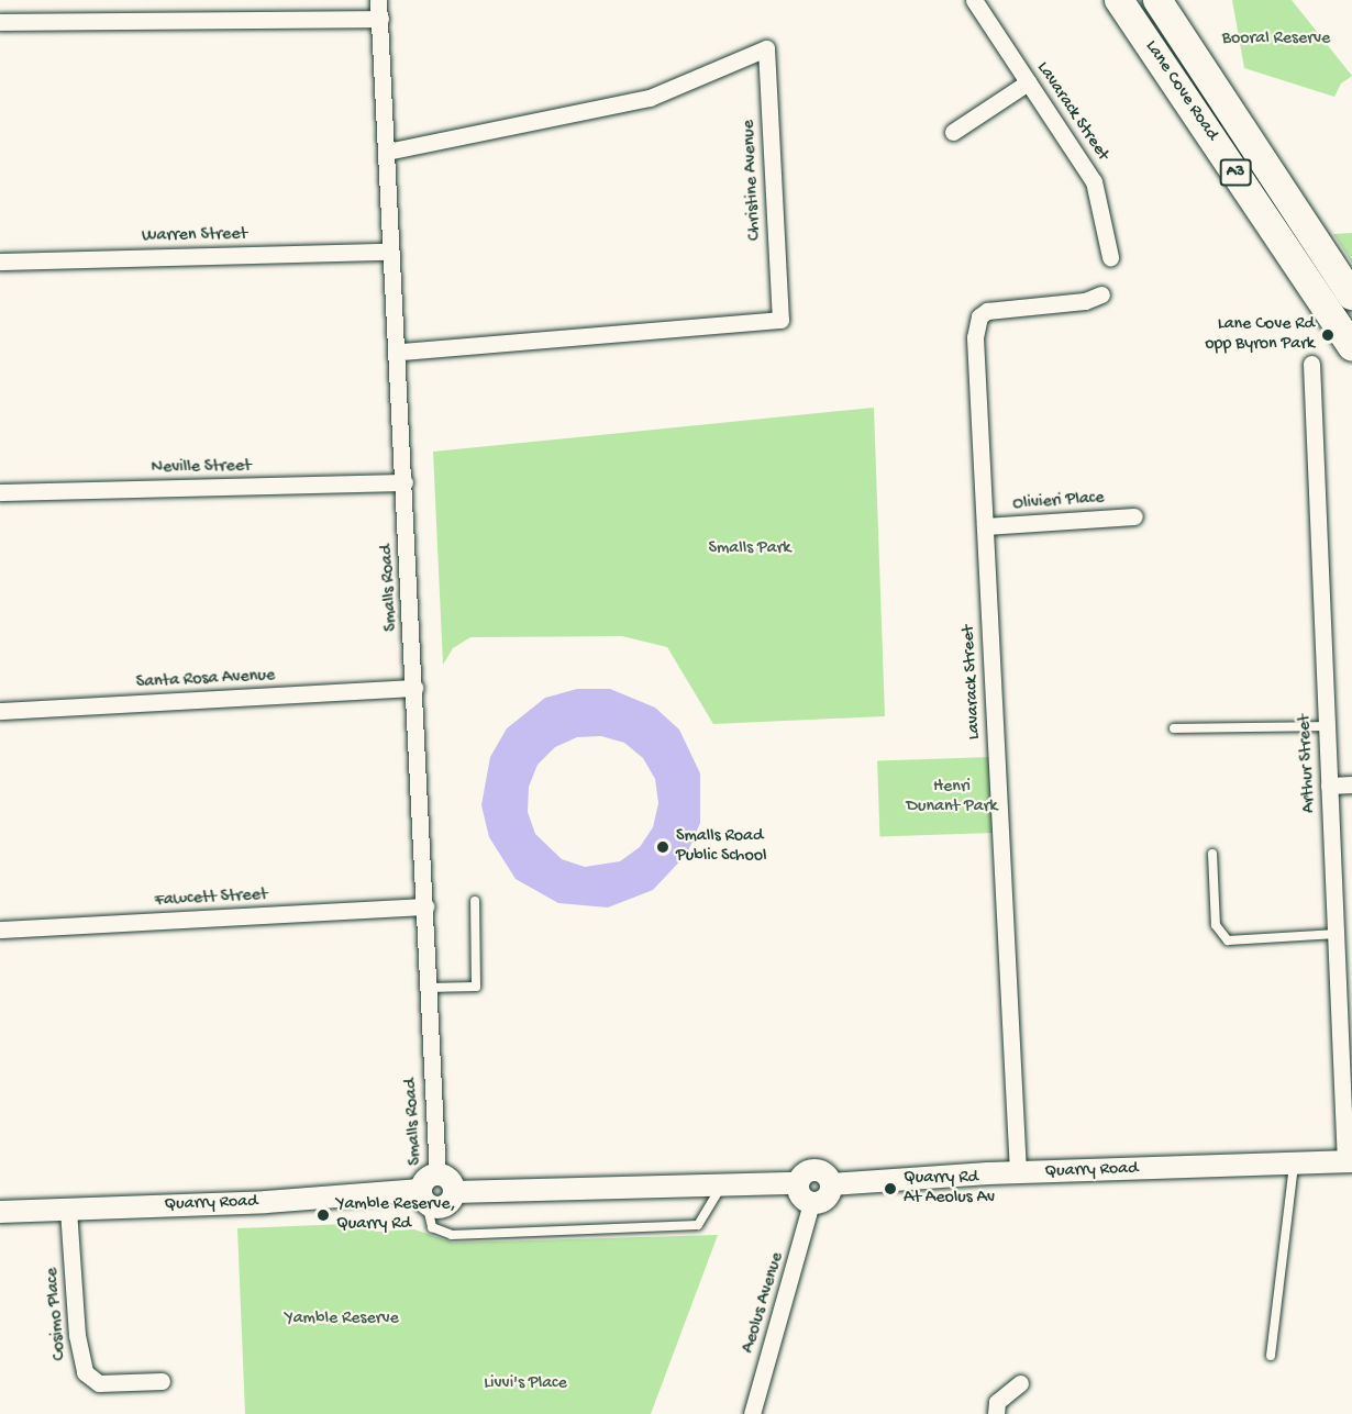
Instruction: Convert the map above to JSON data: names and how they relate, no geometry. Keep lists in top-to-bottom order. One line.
{"streets":{"highway":["Lane Cove Road","A3"],"street":["Lavarack Street","Christine Avenue","Warren Street","Neville Street","Olivieri Place","Smalls Road","Santa Rosa Avenue","Arthur Street","Fawcett Street","Quarry Road","Aeolus Avenue","Cosimo Place"]},"crossings":[["Lavarack Street","Olivieri Place"],["Lavarack Street","Quarry Road"],["Christine Avenue","Smalls Road"],["Warren Street","Smalls Road"],["Neville Street","Smalls Road"],["Smalls Road","Santa Rosa Avenue"],["Smalls Road","Fawcett Street"],["Smalls Road","Quarry Road"],["Arthur Street","Quarry Road"],["Quarry Road","Aeolus Avenue"],["Quarry Road","Cosimo Place"]],"parks":["Booral Reserve","Smalls Park","Henri Dunant Park","Yamble Reserve","Livvi's Place"],"places":["Lane Cove Rd opp Byron Park","Smalls Road Public School","Quarry Rd At Aeolus Av","Yamble Reserve, Quarry Rd"]}
